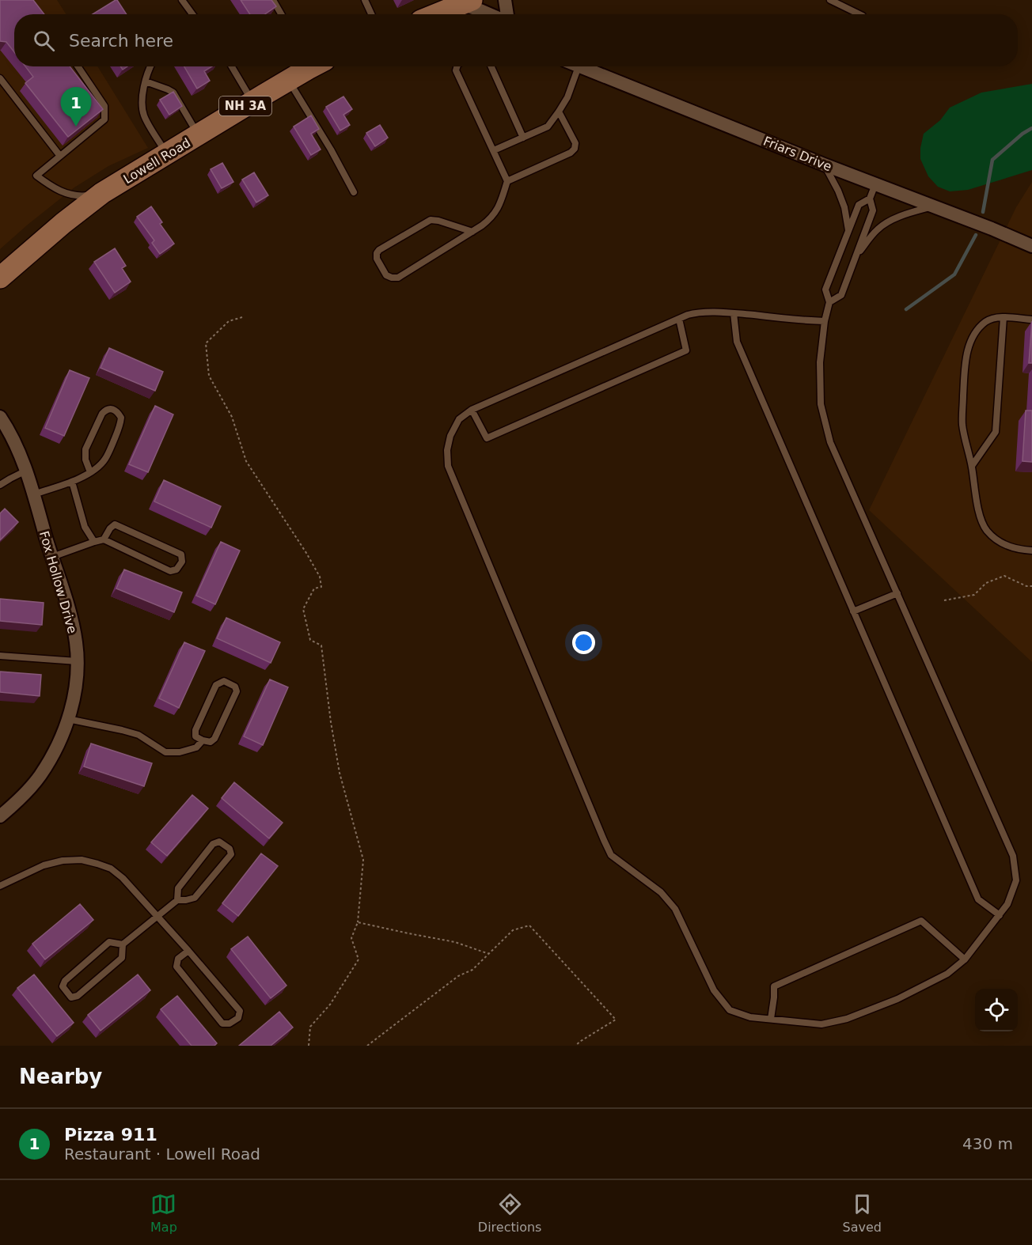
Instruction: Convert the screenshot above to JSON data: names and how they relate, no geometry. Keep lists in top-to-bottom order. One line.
{"streets":{"main road":["NH 3A","Lowell Road"],"street":["Friars Drive","Fox Hollow Drive"]},"page":{"search":"Search here","pins":"1","heading":"Nearby","list":[{"mark":"1","name":"Pizza 911","note":"Restaurant · Lowell Road","value":"430 m"}],"nav":["Map","Directions","Saved"]}}
